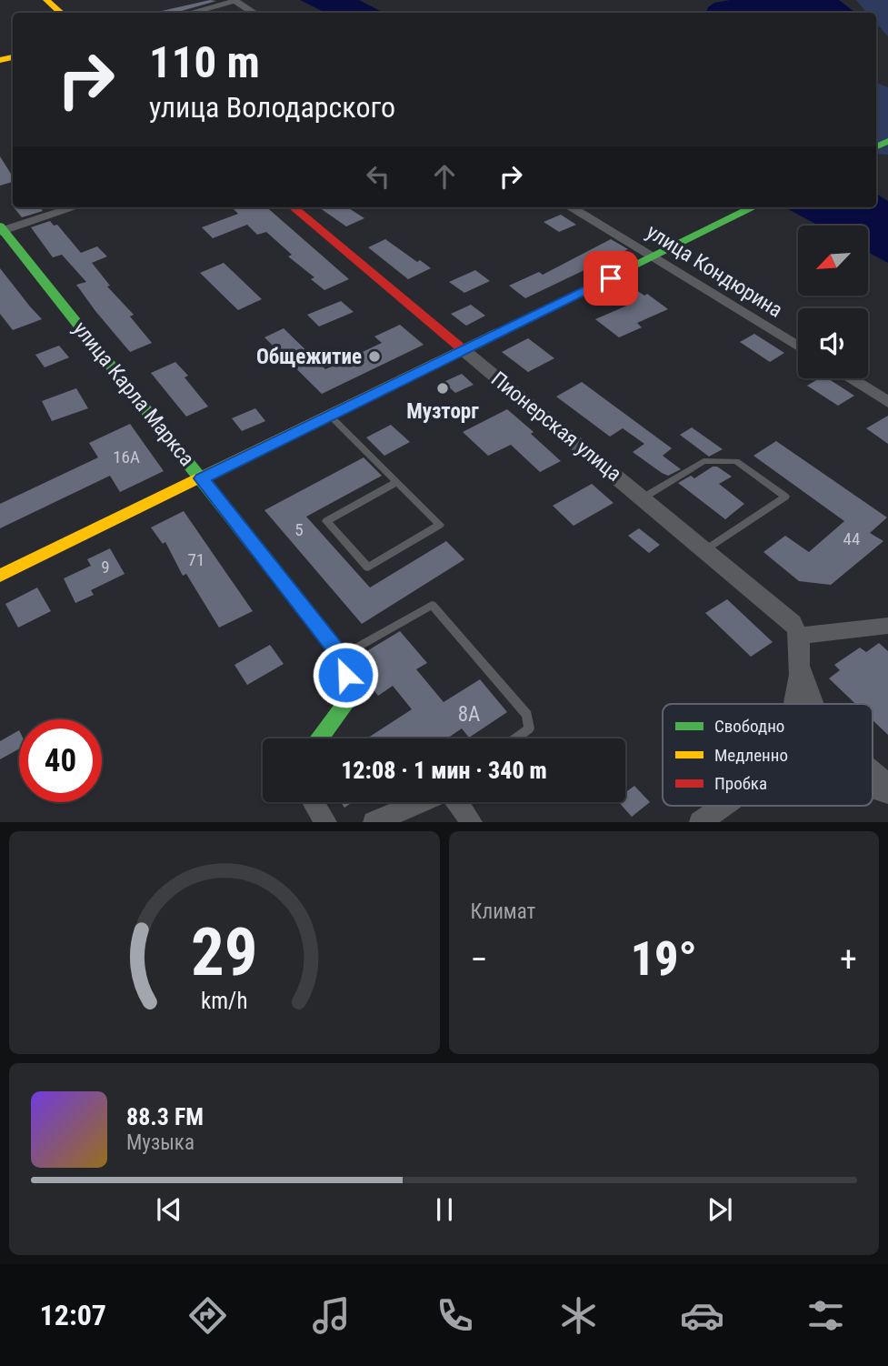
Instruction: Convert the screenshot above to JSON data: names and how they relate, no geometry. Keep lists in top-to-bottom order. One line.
{"streets":{"main road":["улица Карла Маркса","Пионерская улица"],"street":["улица Кондюрина"]},"places":["Общежитие","Музторг"],"house_numbers":["16А","5","44","71","9","8А"],"legend":["Свободно","Медленно","Пробка"],"north":"bottom left","page":{"turn":["110 m","улица Володарского"],"limit":"40","trip":"12:08 · 1 мин · 340 m","tile":"Климат","heat":["−","19°","+"],"song":["88.3 FM","Музыка"],"tabs":"12:07","gauge":["29","km/h"]}}
